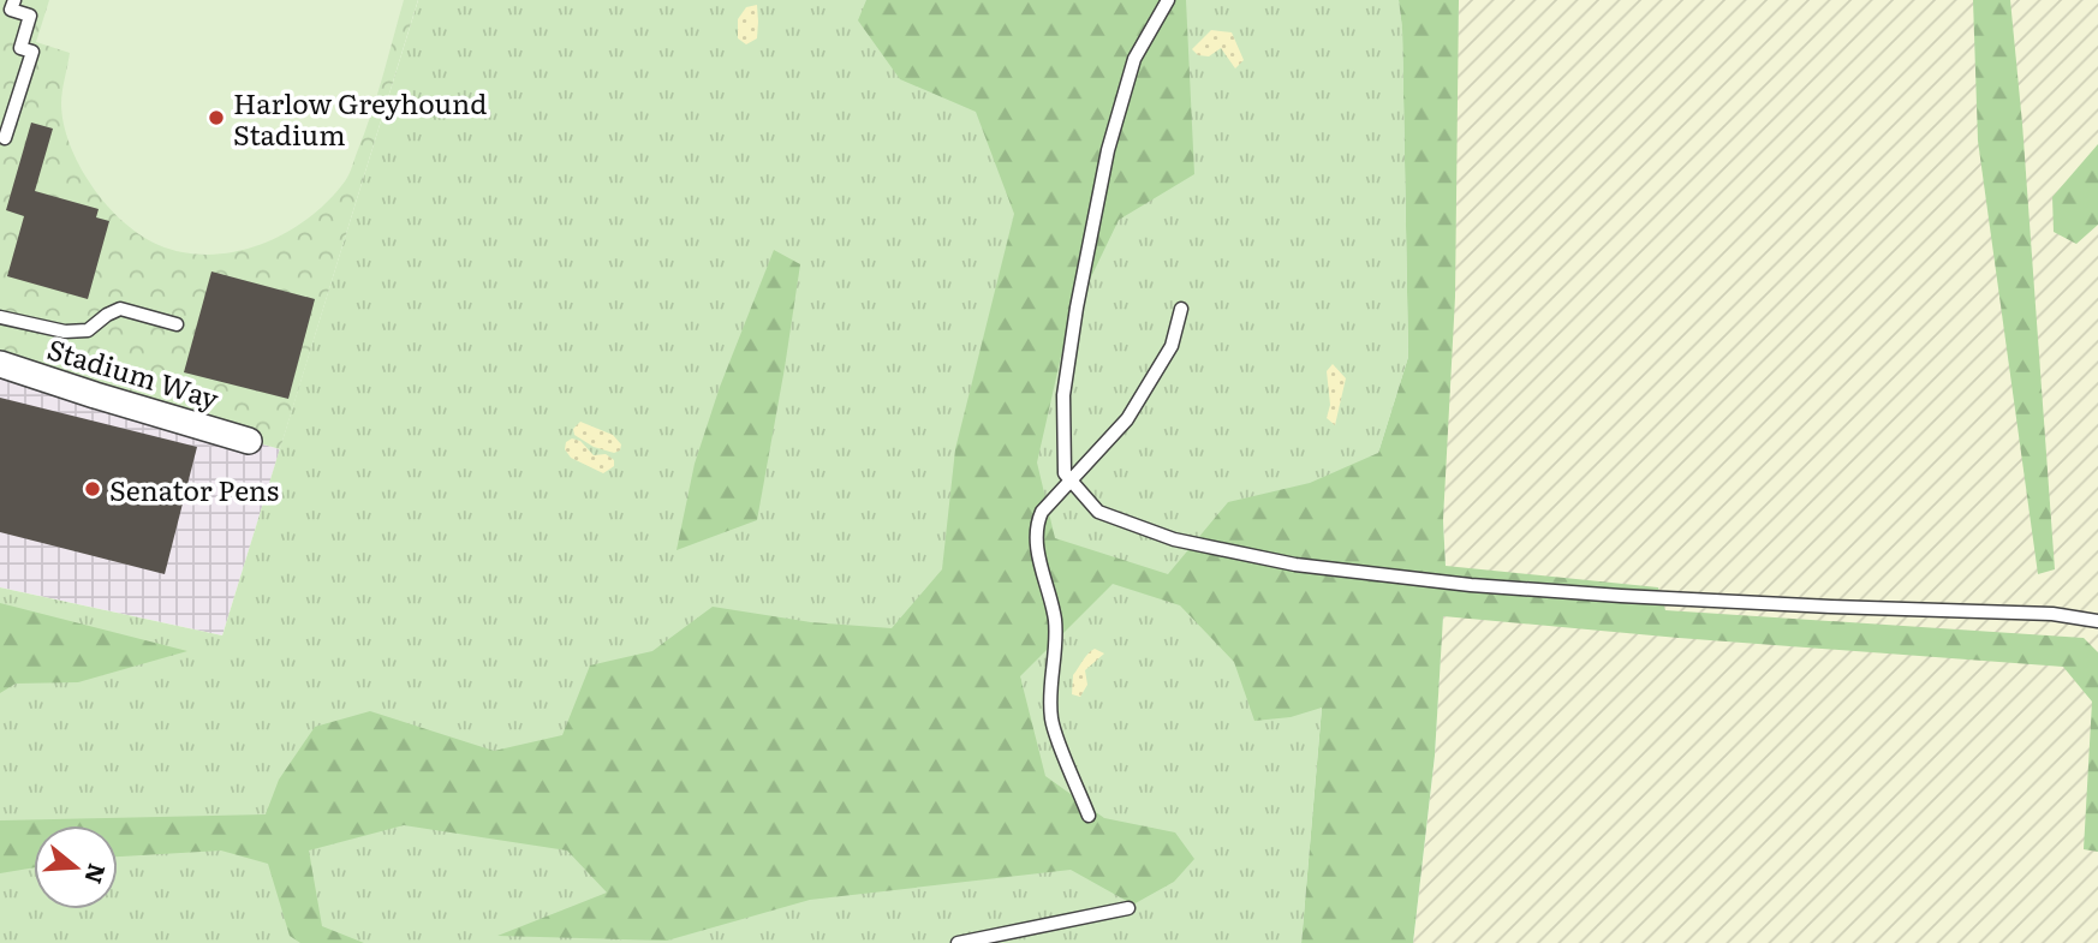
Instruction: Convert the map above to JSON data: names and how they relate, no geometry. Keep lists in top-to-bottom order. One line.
{"streets":{"street":["Stadium Way"]},"places":["Harlow Greyhound Stadium","Senator Pens"],"north":"right"}
